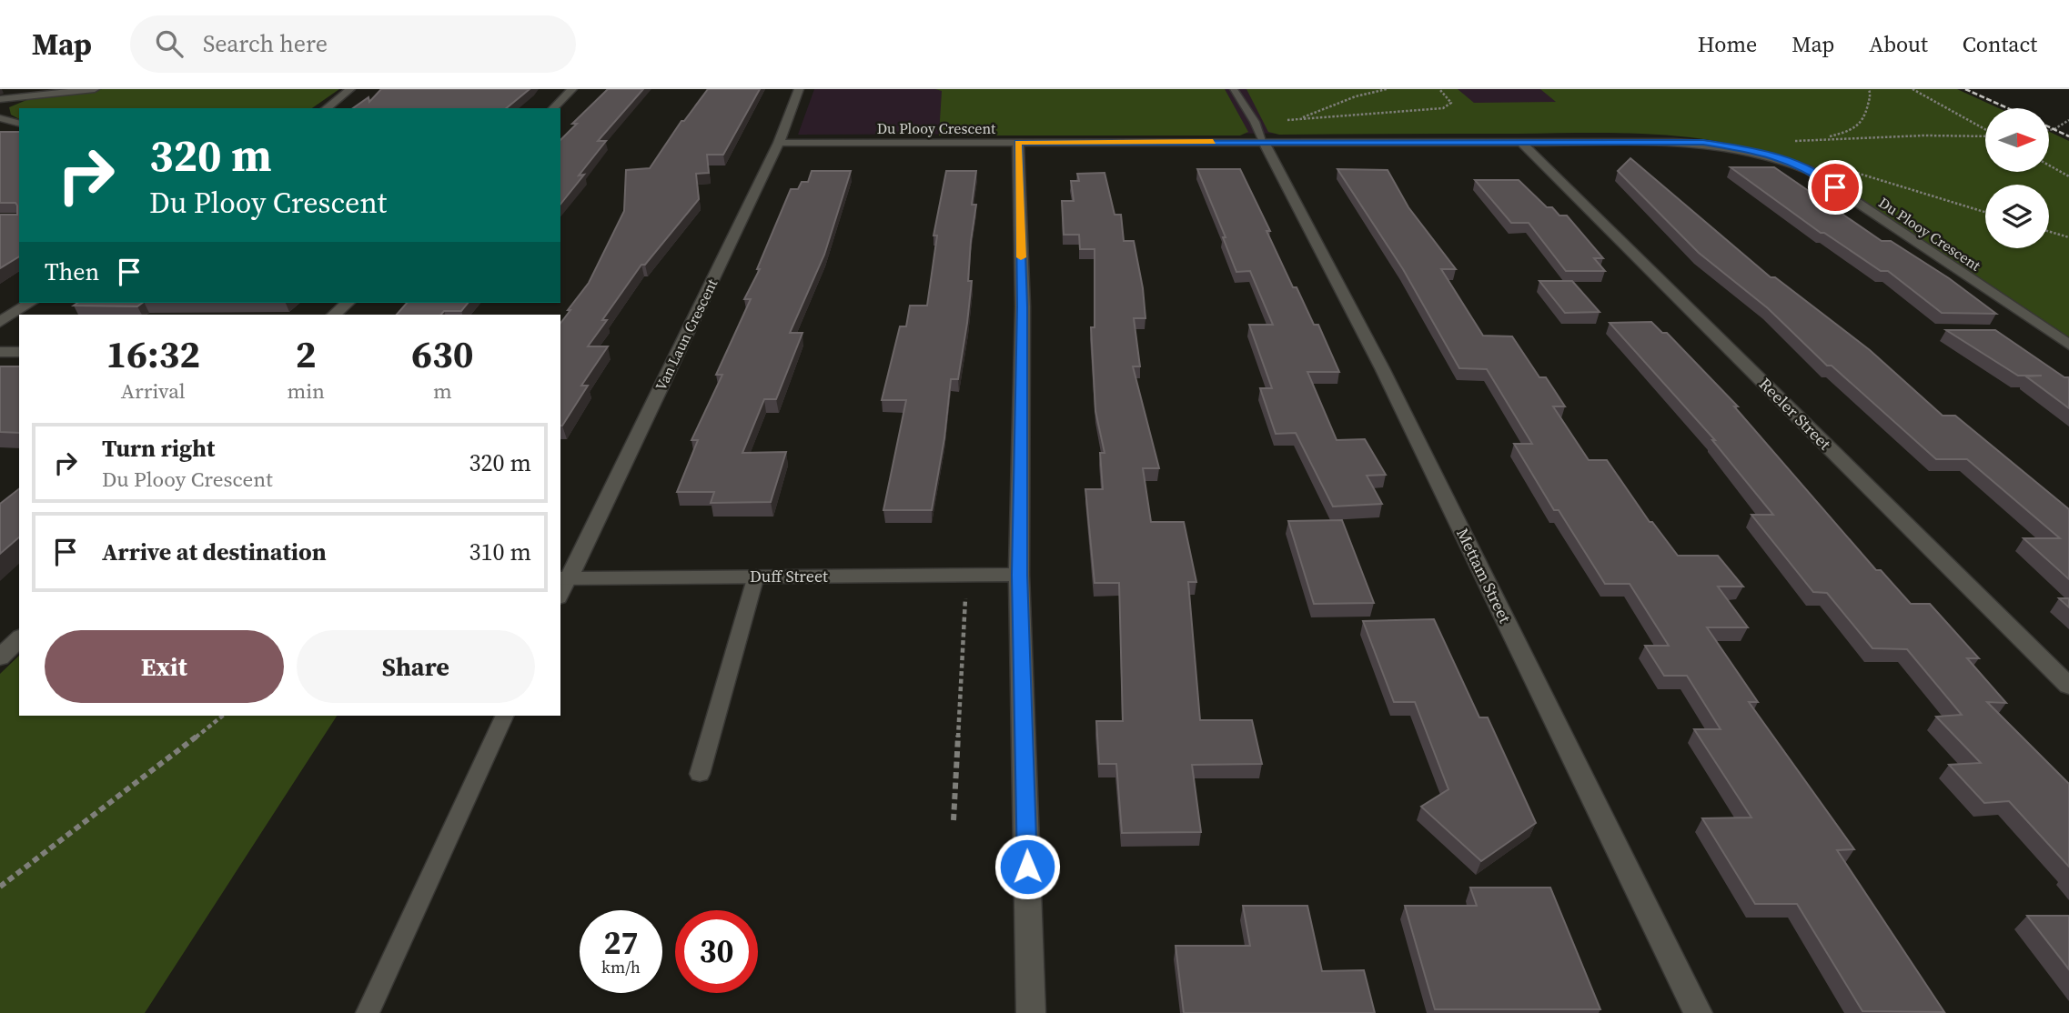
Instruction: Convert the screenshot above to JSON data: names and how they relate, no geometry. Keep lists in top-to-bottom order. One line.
{"streets":{"street":["Du Plooy Crescent","Van Laun Crescent","Reeler Street","Duff Street","Mettam Street"]},"crossings":[["Du Plooy Crescent","Van Laun Crescent"],["Du Plooy Crescent","Reeler Street"],["Du Plooy Crescent","Mettam Street"],["Van Laun Crescent","Duff Street"]],"north":"right","page":{"header":"Map","search":"Search here","nav":["Home","Map","About","Contact"],"turn":["320 m","Du Plooy Crescent"],"then":"Then","eta":["16:32","Arrival","2","min","630","m"],"list":[{"name":"Turn right","note":"Du Plooy Crescent","value":"320 m"},{"name":"Arrive at destination","value":"310 m"}],"buttons":["Exit","Share"],"speed":"27 km/h","limit":"30"}}
